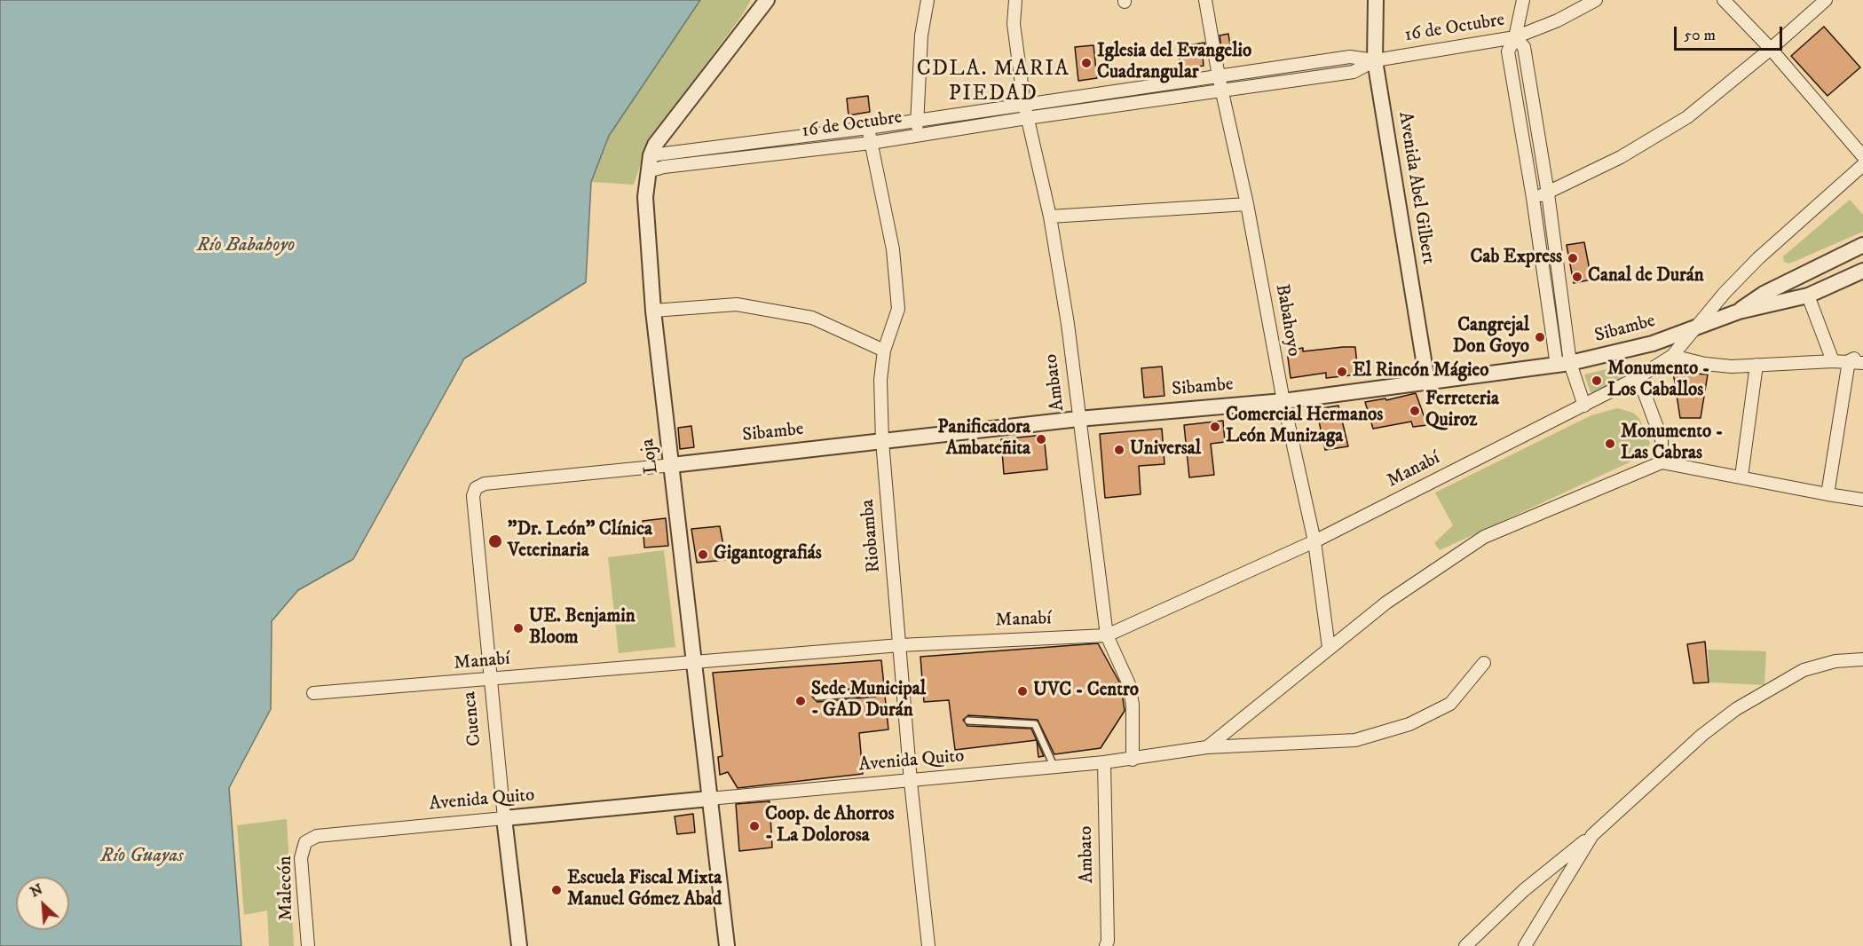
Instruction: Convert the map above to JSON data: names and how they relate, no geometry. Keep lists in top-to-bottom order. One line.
{"streets":{"street":["16 de Octubre","Avenida Abel Gilbert","Babahoyo","Sibambe","Ambato","Loja","Manabí","Riobamba","Cuenca","Avenida Quito","Malecón"]},"crossings":[["16 de Octubre","Avenida Abel Gilbert"],["16 de Octubre","Babahoyo"],["16 de Octubre","Ambato"],["16 de Octubre","Loja"],["16 de Octubre","Riobamba"],["Avenida Abel Gilbert","Sibambe"],["Babahoyo","Sibambe"],["Babahoyo","Manabí"],["Sibambe","Ambato"],["Sibambe","Loja"],["Sibambe","Manabí"],["Sibambe","Riobamba"],["Sibambe","Cuenca"],["Ambato","Manabí"],["Ambato","Avenida Quito"],["Loja","Manabí"],["Loja","Avenida Quito"],["Manabí","Riobamba"],["Manabí","Cuenca"],["Riobamba","Avenida Quito"],["Cuenca","Avenida Quito"],["Avenida Quito","Malecón"]],"districts":["CDLA. MARIA PIEDAD"],"water":["Río Babahoyo","Río Guayas"],"places":["Iglesia del Evangelio Cuadrangular","Cab Express","Canal de Durán","Cangrejal Don Goyo","El Rincón Mágieo","Monumento - Los Caballos","Ferreteria Quiroz","Comercial Hermanos León Munizaga","Panificadora Ambateñita","Monumento - Las Cabras","Universal","\"Dr. León\" Clínica Veterinaria","Gigantografiás","UE. Benjamin Bloom","UVC - Centro","Sede Municipal - GAD Durán","Coop. de Ahorros - La Dolorosa","Escuela Fiscal Mixta Manuel Gómez Abad"],"scale_bar":"50 m","north":"top left"}
